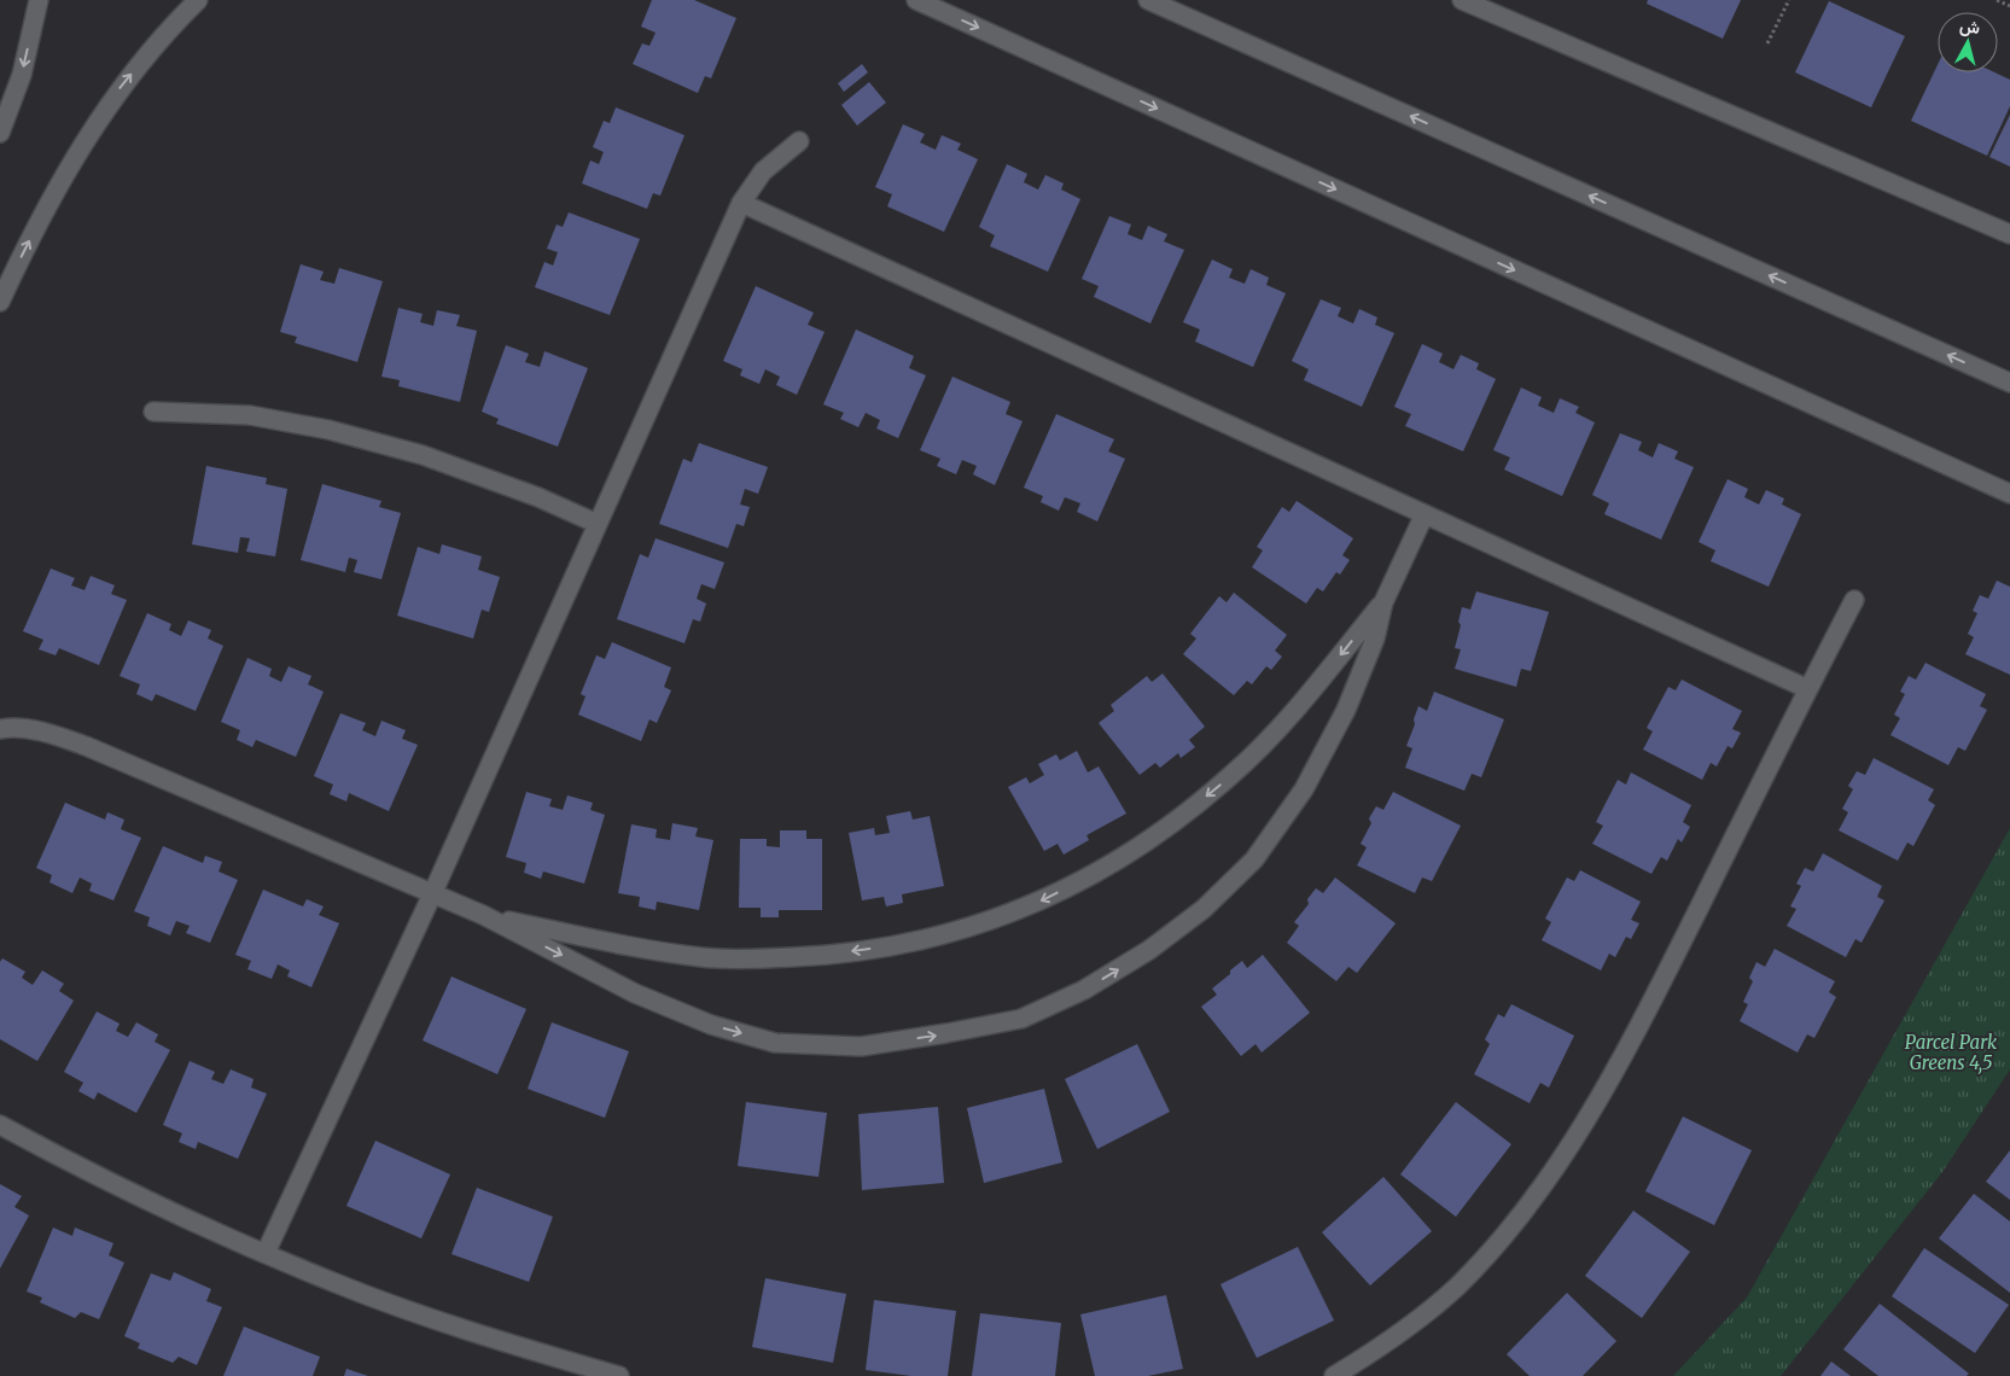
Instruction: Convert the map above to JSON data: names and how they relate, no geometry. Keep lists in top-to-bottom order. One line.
{"parks":["Parcel Park Greens 4,5"],"north":"top"}
